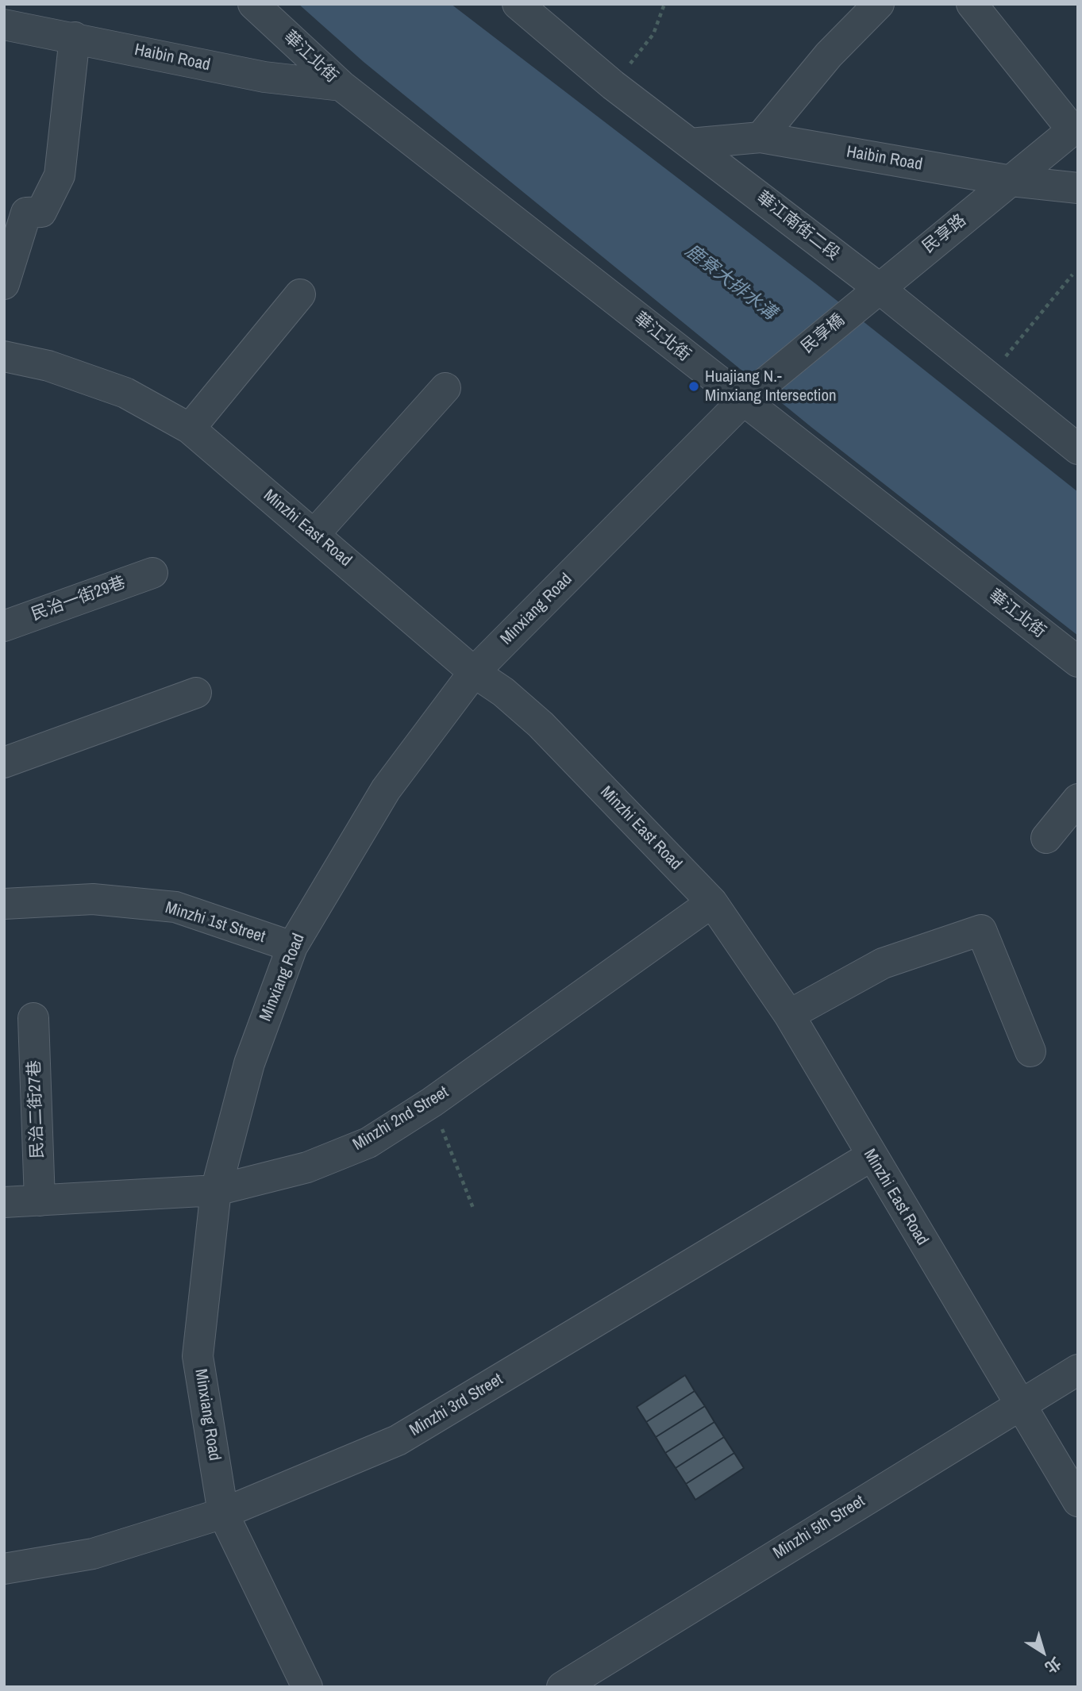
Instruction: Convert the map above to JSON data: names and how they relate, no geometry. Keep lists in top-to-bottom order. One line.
{"streets":{"street":["華江北街","Haibin Road","華江南街二段","民享路","民享橋","Minzhi East Road","民治一街29巷","Minxiang Road","Minzhi 1st Street","民治二街27巷","Minzhi 2nd Street","Minzhi 3rd Street","Minzhi 5th Street"]},"crossings":[["華江北街","Haibin Road"],["華江北街","民享橋"],["華江北街","Minxiang Road"],["Haibin Road","華江南街二段"],["Haibin Road","民享路"],["華江南街二段","民享路"],["華江南街二段","民享橋"],["民享路","民享橋"],["民享橋","Minxiang Road"],["Minzhi East Road","Minxiang Road"],["Minzhi East Road","Minzhi 2nd Street"],["Minzhi East Road","Minzhi 3rd Street"],["Minzhi East Road","Minzhi 5th Street"],["Minxiang Road","Minzhi 1st Street"],["Minxiang Road","Minzhi 2nd Street"],["Minxiang Road","Minzhi 3rd Street"],["民治二街27巷","Minzhi 2nd Street"]],"water":["鹿寮大排水溝"],"places":["Huajiang N.- Minxiang Intersection"],"north":"bottom right"}
